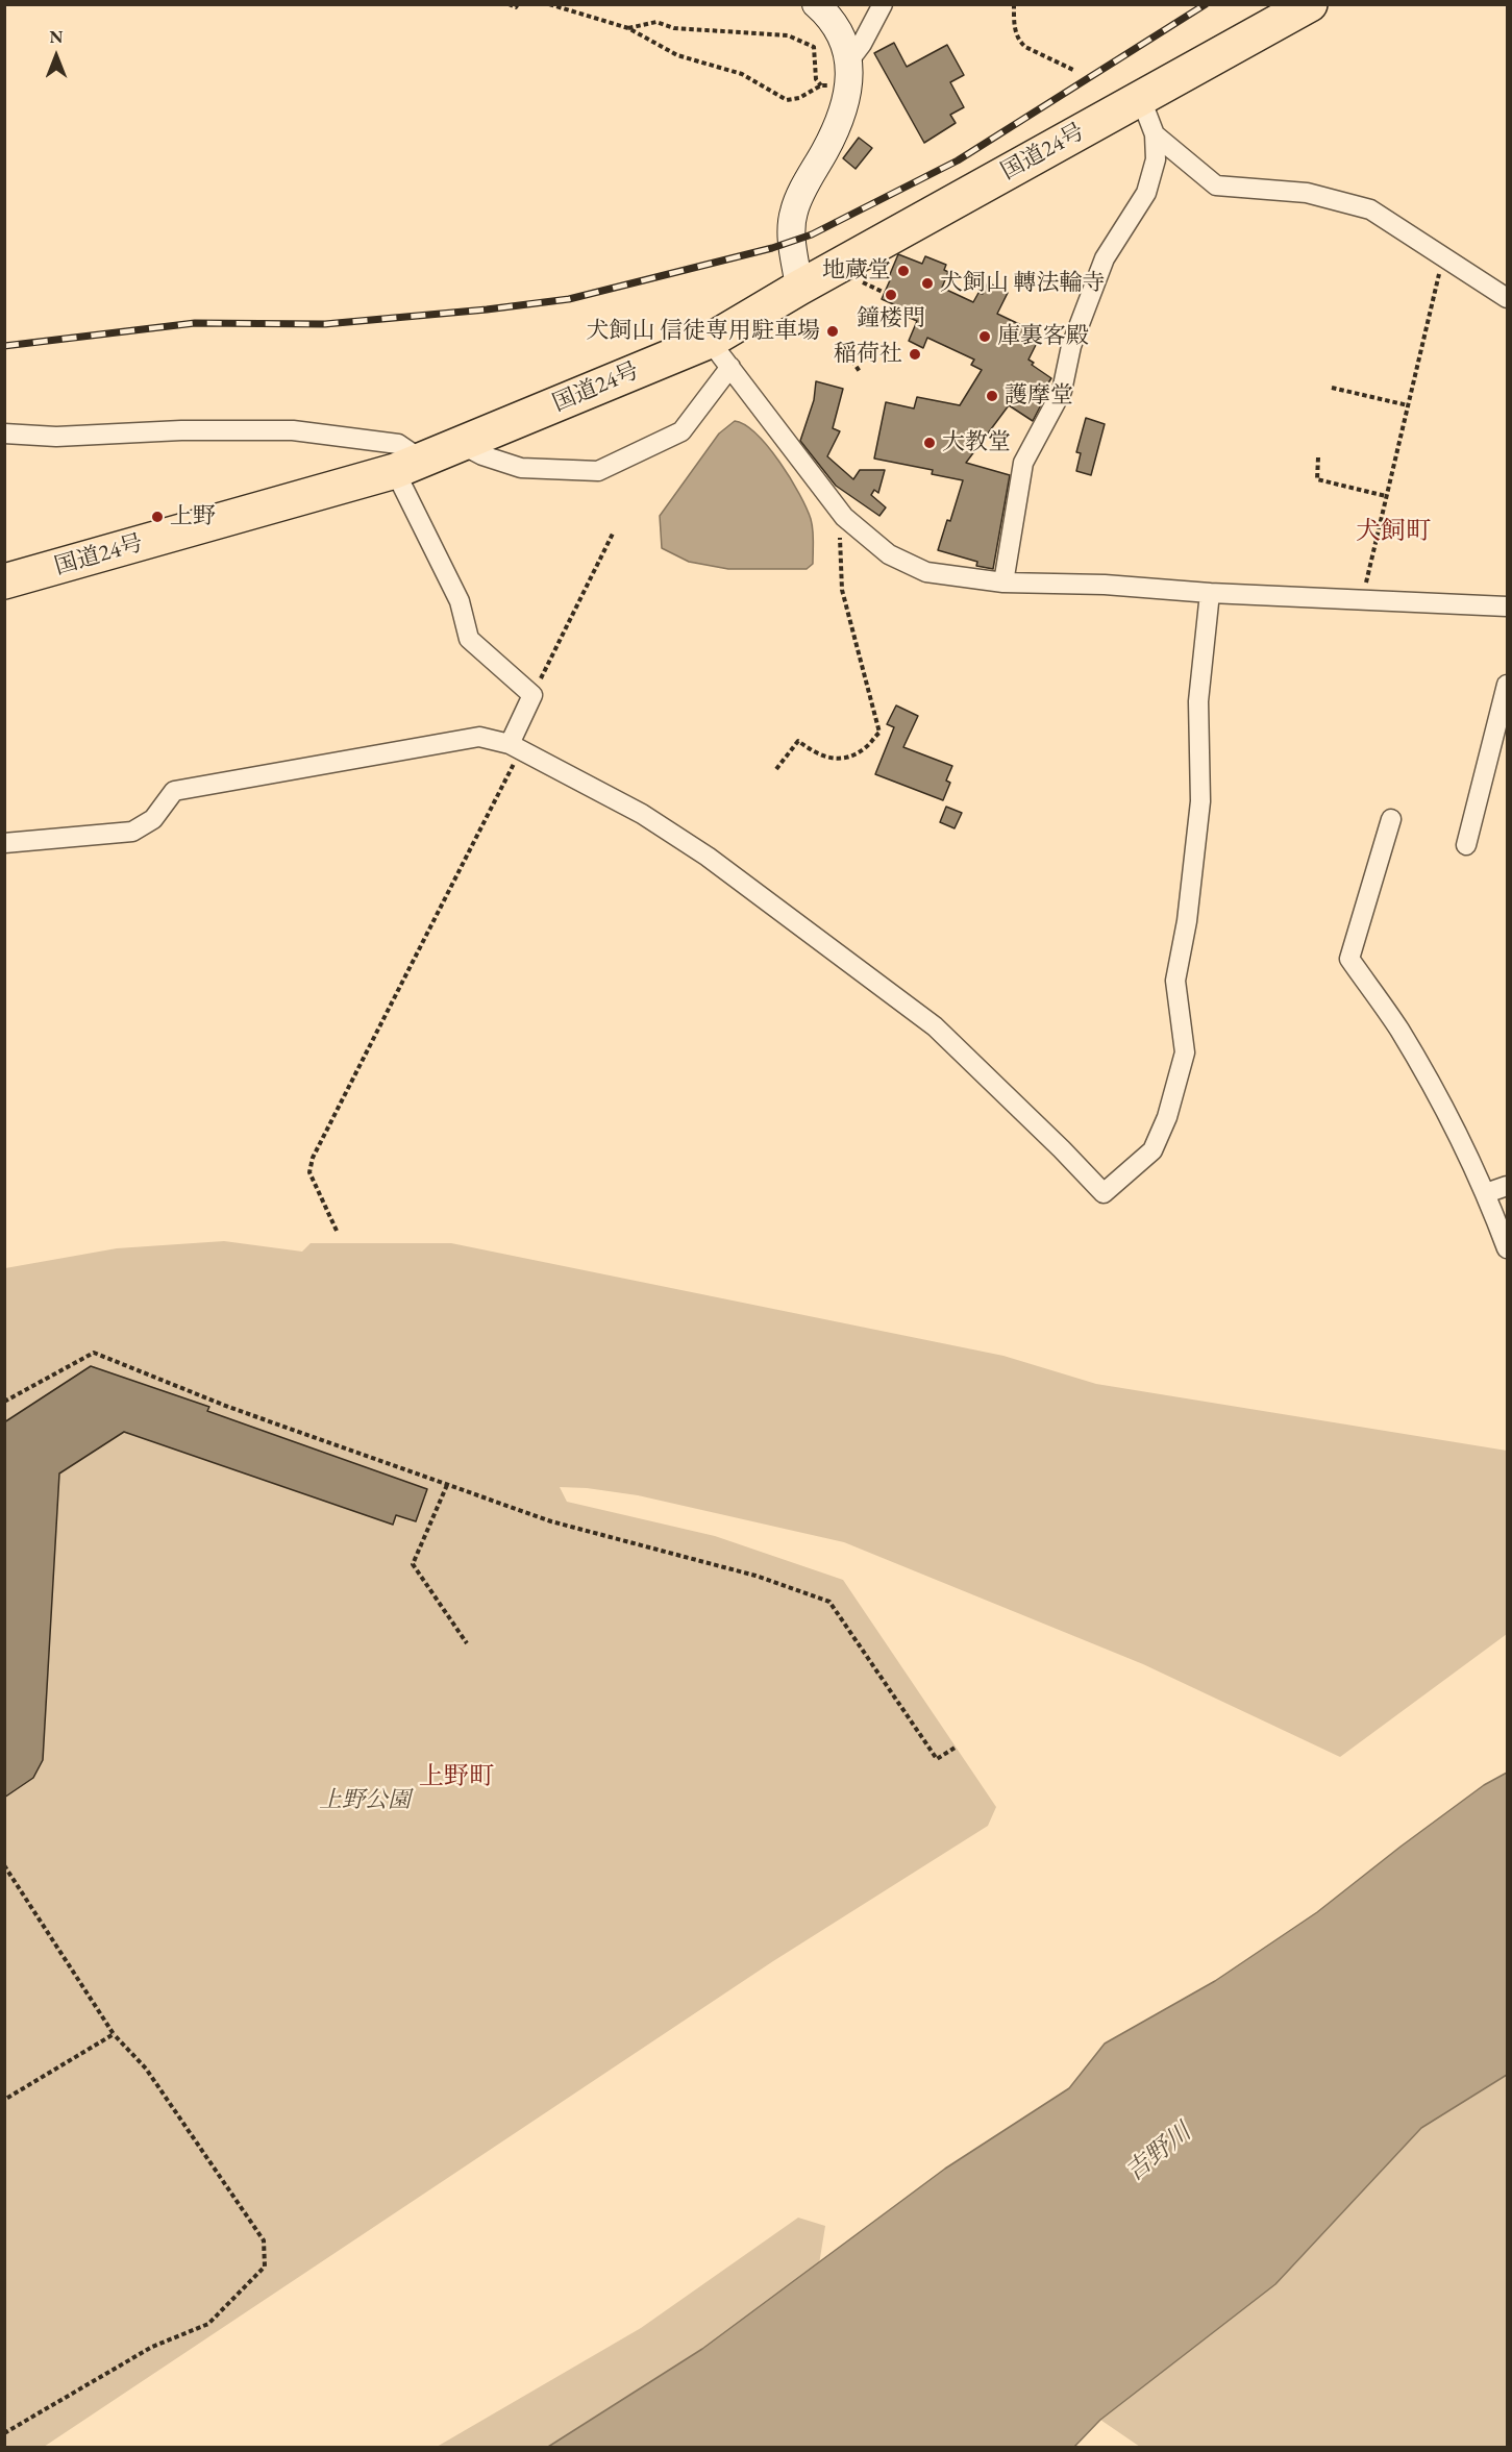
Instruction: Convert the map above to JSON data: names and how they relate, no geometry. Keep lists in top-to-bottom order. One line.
{"streets":{"highway":["国道24号"]},"districts":["犬飼町","上野町"],"water":["吉野川"],"parks":["上野公園"],"places":["地蔵堂","犬飼山 轉法輪寺","鐘楼門","犬飼山 信徒専用駐車場","庫裏客殿","稲荷社","護摩堂","大教堂","上野"],"north":"top"}
